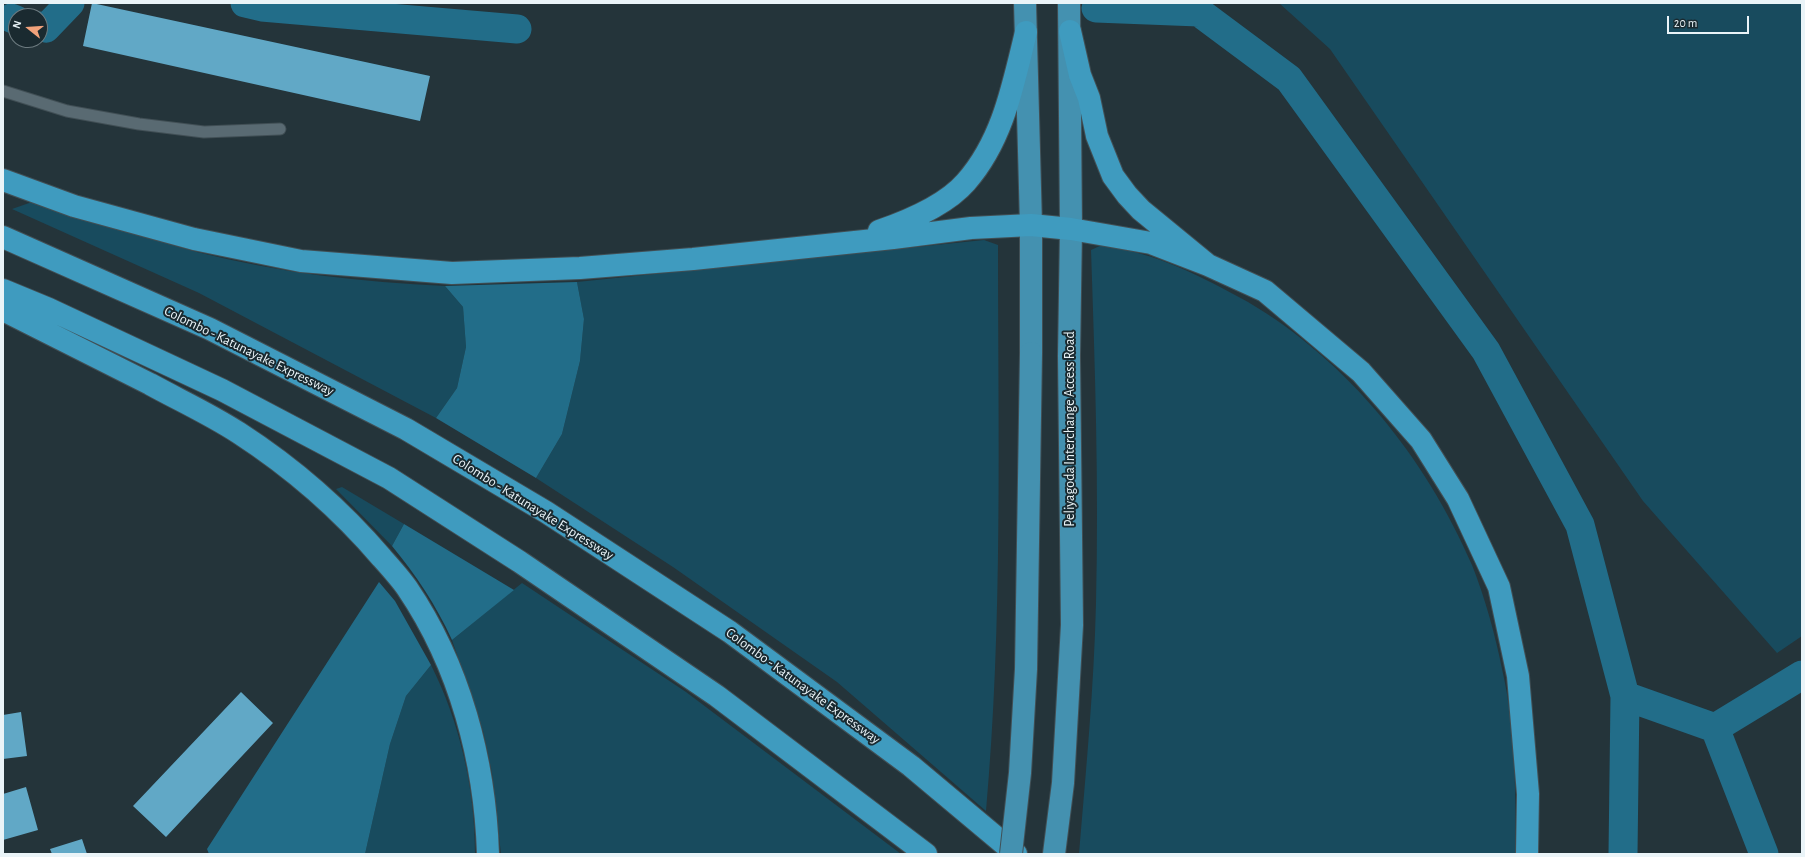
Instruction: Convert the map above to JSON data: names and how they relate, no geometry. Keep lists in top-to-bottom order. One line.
{"streets":{"highway":["Colombo - Katunayake Expressway","Peliyagoda Interchange Access Road"]},"scale_bar":"20 m","north":"left"}
